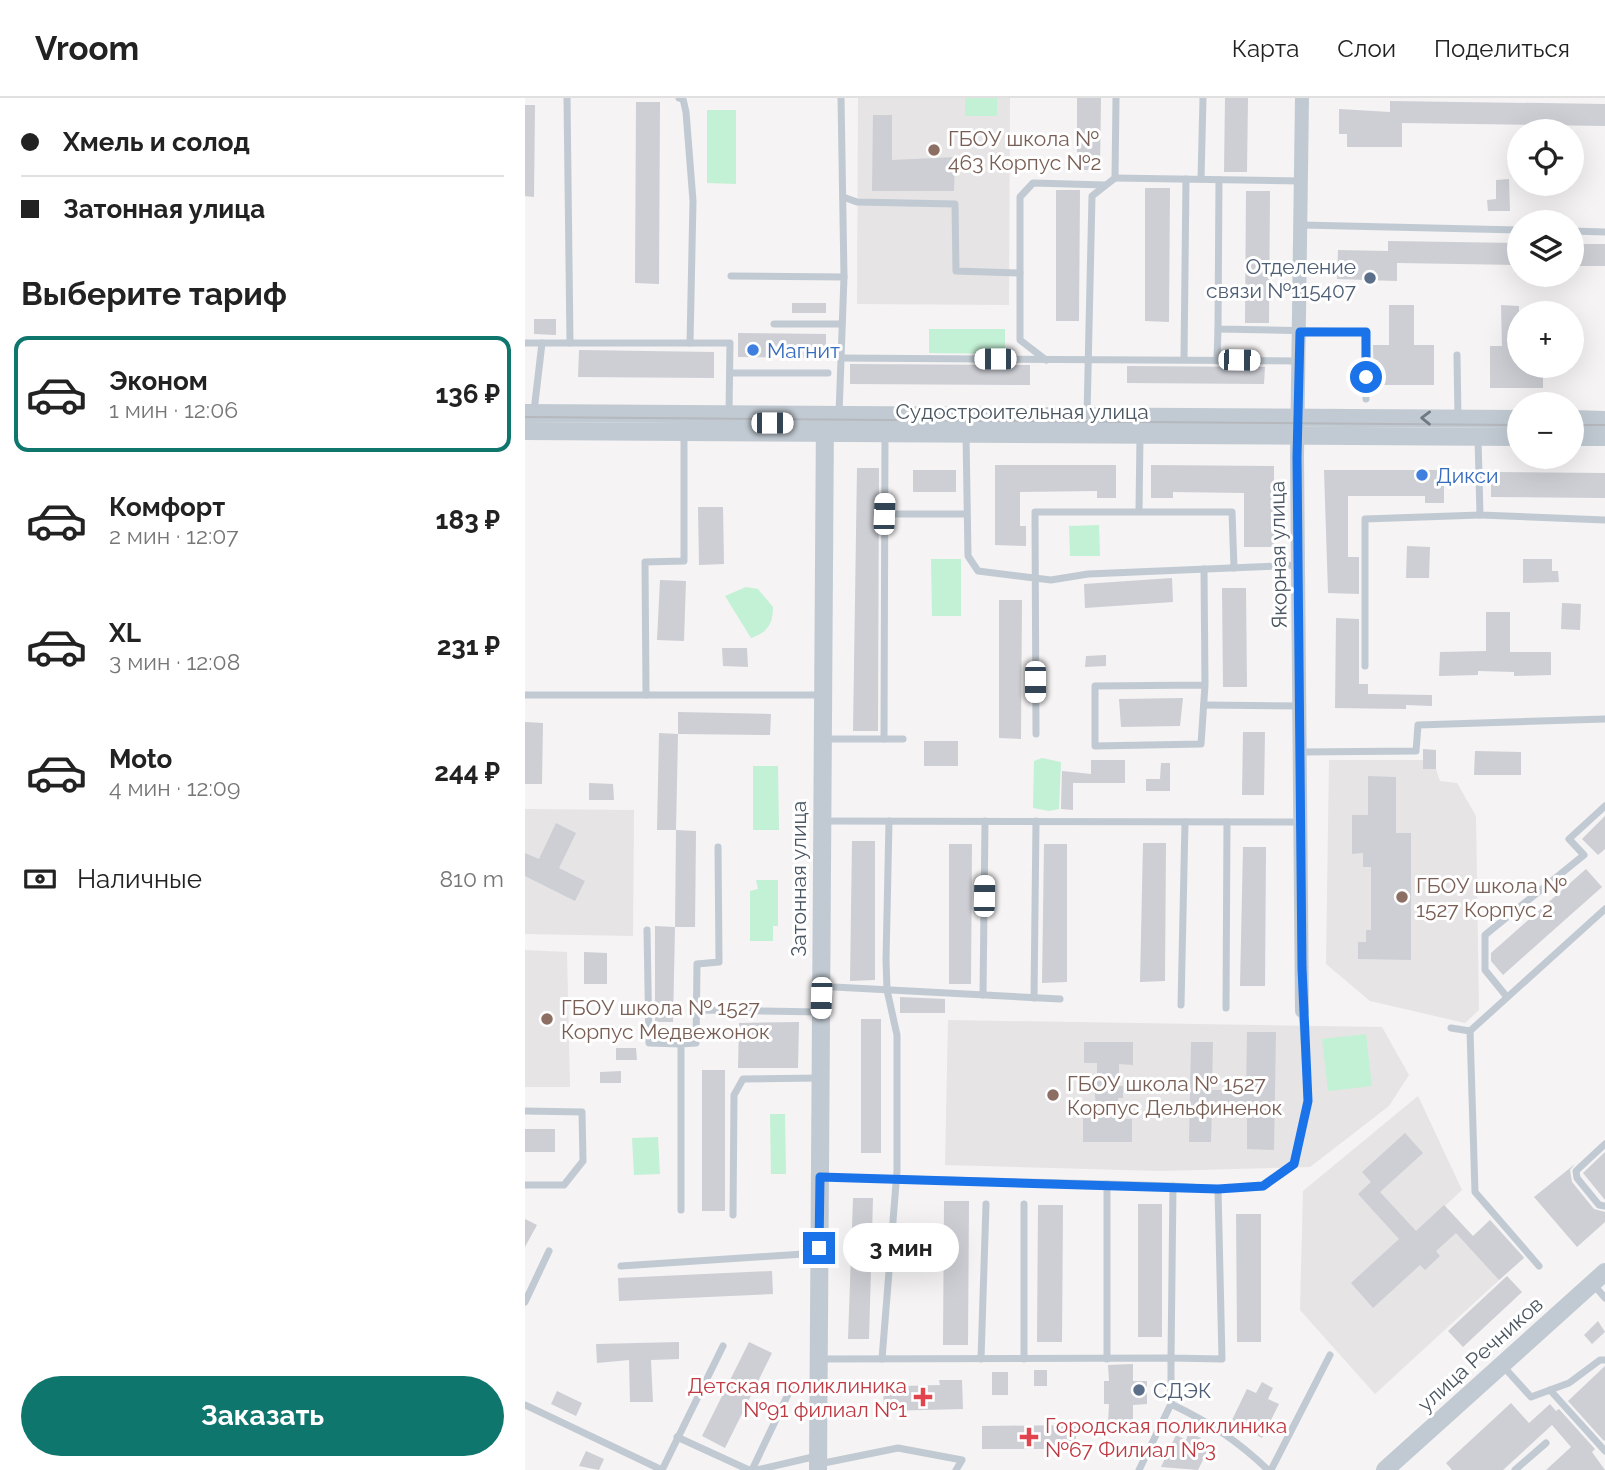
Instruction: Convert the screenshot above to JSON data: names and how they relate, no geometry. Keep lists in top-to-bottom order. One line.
{"streets":{"street":["Судостроительная улица","Якорная улица","Затонная улица","улица Речников"]},"crossings":[["Судостроительная улица","Якорная улица"],["Судостроительная улица","Затонная улица"]],"places":{"other":["ГБОУ школа № 463 Корпус №2","Отделение связи №115407","Магнит","Дикси","ГБОУ школа № 1527 Корпус 2","ГБОУ школа № 1527 Корпус Медвежонок","ГБОУ школа № 1527 Корпус Дельфиненок","СДЭК"],"health":["Детская поликлиника №91 филиал №1","Городская поликлиника №67 Филиал №3"]},"page":{"header":"Vroom","nav":["Карта","Слои","Поделиться"],"banner":["Хмель и солод","Затонная улица"],"map_buttons":["+","−"],"heading":"Выберите тариф","list":[{"name":"Эконом","note":"1 мин · 12:06","value":"136 ₽"},{"name":"Комфорт","note":"2 мин · 12:07","value":"183 ₽"},{"name":"XL","note":"3 мин · 12:08","value":"231 ₽"},{"name":"Moto","note":"4 мин · 12:09","value":"244 ₽"}],"pay":["Наличные","810 m"],"bubble":"3 мин","buttons":"Заказать"}}
